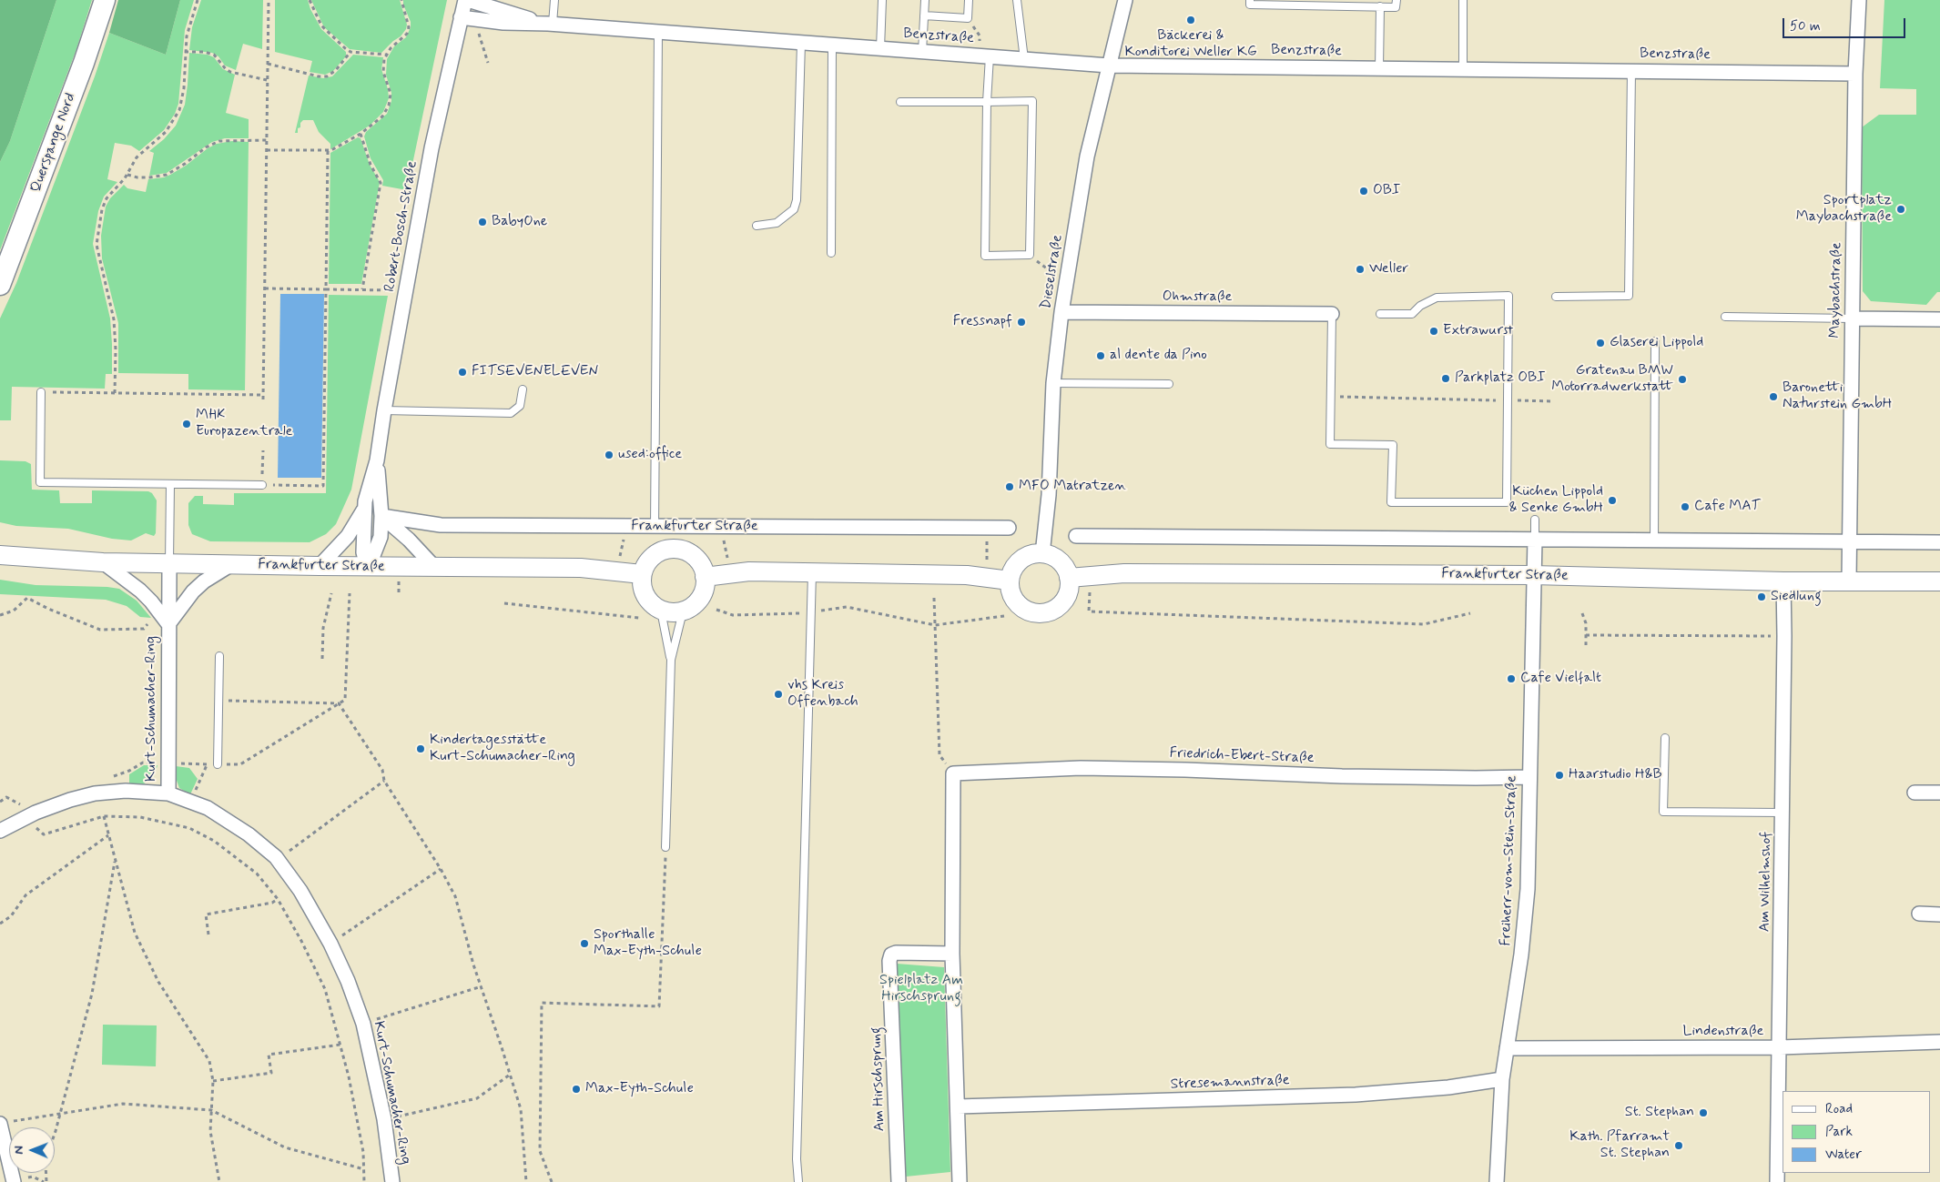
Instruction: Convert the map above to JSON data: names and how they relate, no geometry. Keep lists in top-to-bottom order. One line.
{"streets":{"main road":["Querspange Nord"],"street":["Benzstraße","Robert-Bosch-Straße","Dieselstraße","Maybachstraße","Ohmstraße","Frankfurter Straße","Kurt-Schumacher-Ring","Friedrich-Ebert-Straße","Freiherr-vom-Stein-Straße","Am Wilhelmshof","Lindenstraße","Am Hirschsprung","Stresemannstraße"]},"crossings":[["Benzstraße","Robert-Bosch-Straße"],["Benzstraße","Dieselstraße"],["Benzstraße","Maybachstraße"],["Robert-Bosch-Straße","Frankfurter Straße"],["Dieselstraße","Ohmstraße"],["Dieselstraße","Frankfurter Straße"],["Maybachstraße","Frankfurter Straße"],["Frankfurter Straße","Kurt-Schumacher-Ring"],["Frankfurter Straße","Freiherr-vom-Stein-Straße"],["Frankfurter Straße","Am Wilhelmshof"],["Friedrich-Ebert-Straße","Freiherr-vom-Stein-Straße"],["Freiherr-vom-Stein-Straße","Lindenstraße"],["Freiherr-vom-Stein-Straße","Stresemannstraße"],["Am Wilhelmshof","Lindenstraße"]],"parks":["Spielplatz Am Hirschsprung"],"places":["Bäckerei & Konditorei Weller KG","OBI","Sportplatz Maybachstraße","BabyOne","Weller","Fressnapf","Extrawurst","Glaserei Lippold","al dente da Pino","FITSEVENELEVEN","Parkplatz OBI","Gratenau BMW Motorradwerkstatt","Baronetti Naturstein GmbH","MHK Europazentrale","used:office","MFO Matratzen","Küchen Lippold & Senke GmbH","Cafe MAT","Siedlung","Cafe Vielfalt","vhs Kreis Offenbach","Kindertagesstätte Kurt-Schumacher-Ring","Haarstudio H&B","Sporthalle Max-Eyth-Schule","Max-Eyth-Schule","St. Stephan","Kath. Pfarramt St. Stephan"],"legend":["Road","Park","Water"],"scale_bar":"50 m","north":"left"}
